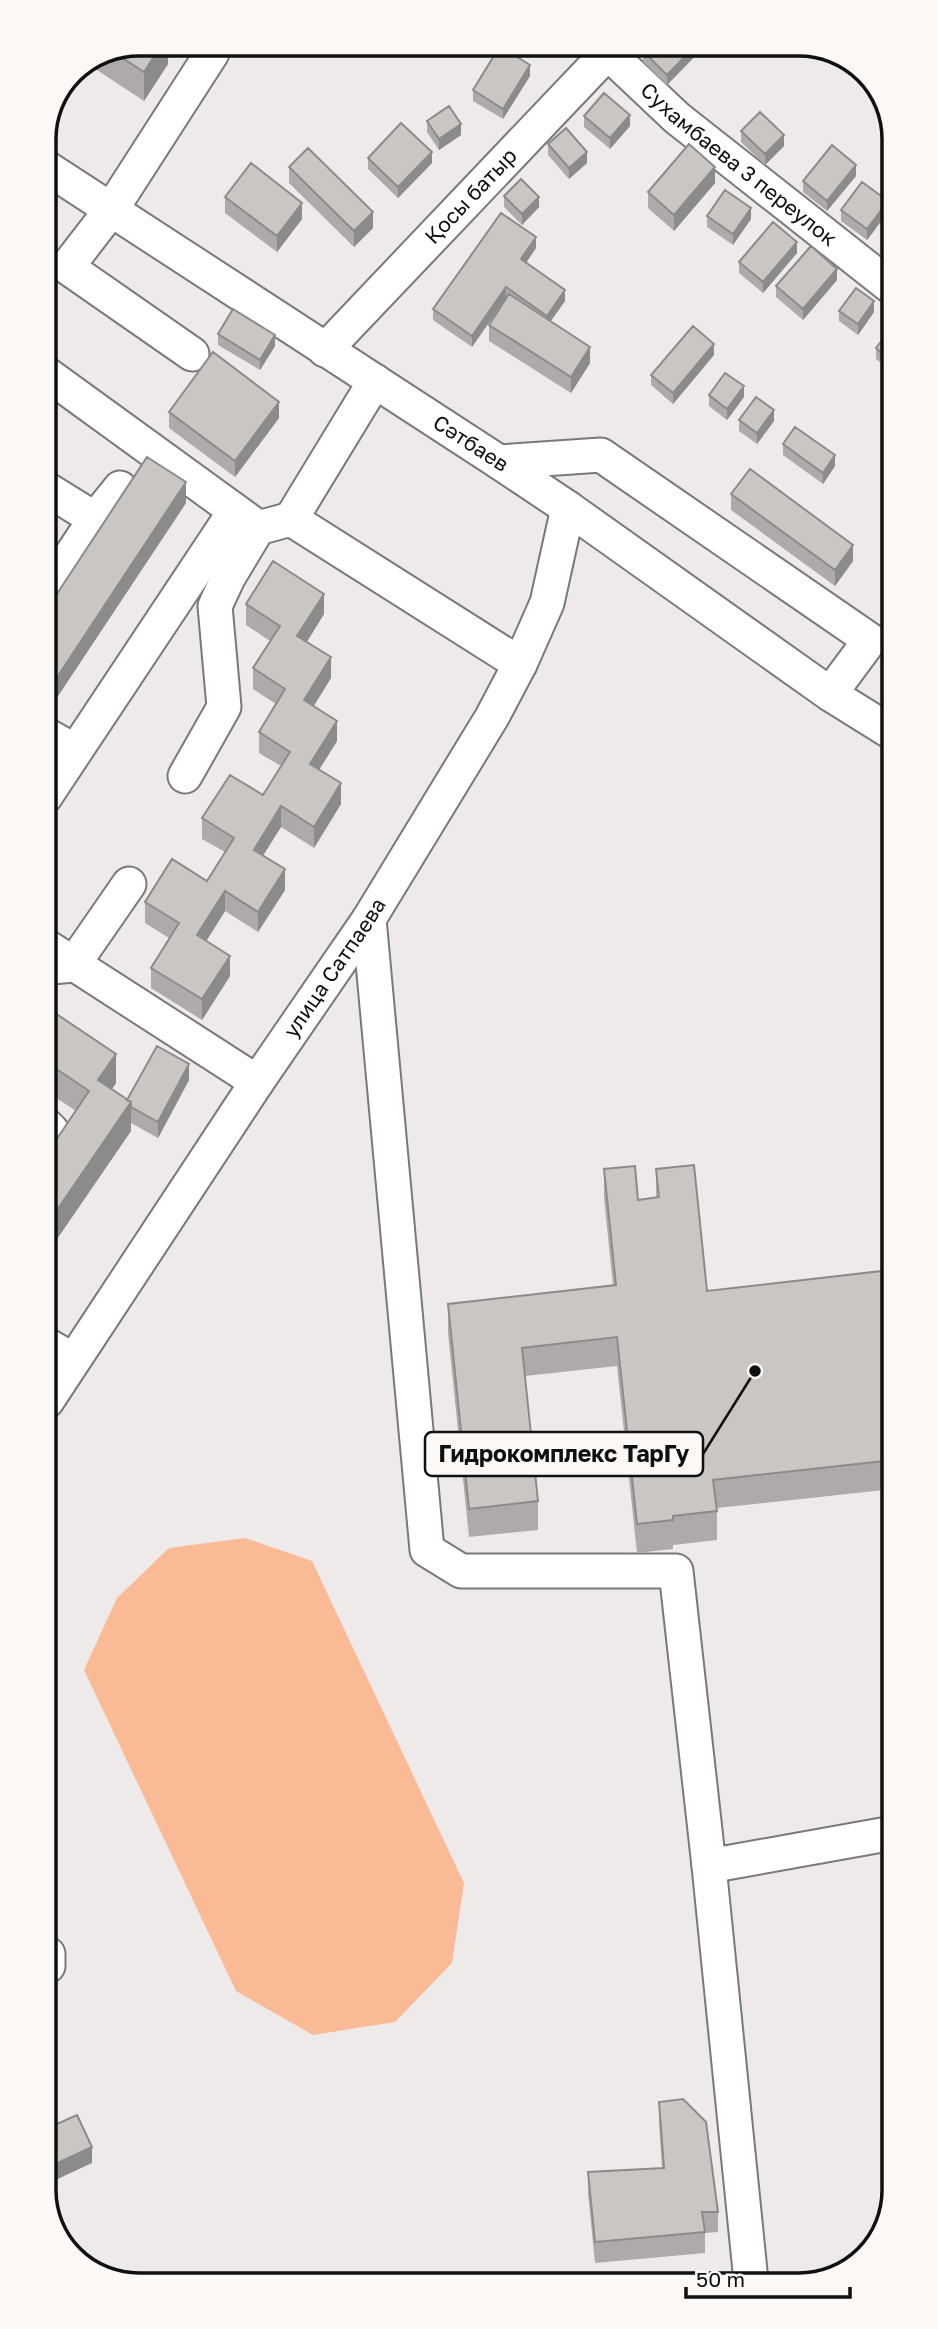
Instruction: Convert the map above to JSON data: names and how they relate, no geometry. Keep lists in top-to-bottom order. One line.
{"streets":{"street":["Сухамбаева 3 переулок","Қосы батыр","Сәтбаев","улица Сатпаева"]},"crossings":[["Қосы батыр","Сәтбаев"],["Сәтбаев","улица Сатпаева"]],"places":["Гидрокомплекс ТарГу"],"scale_bar":"50 m"}
